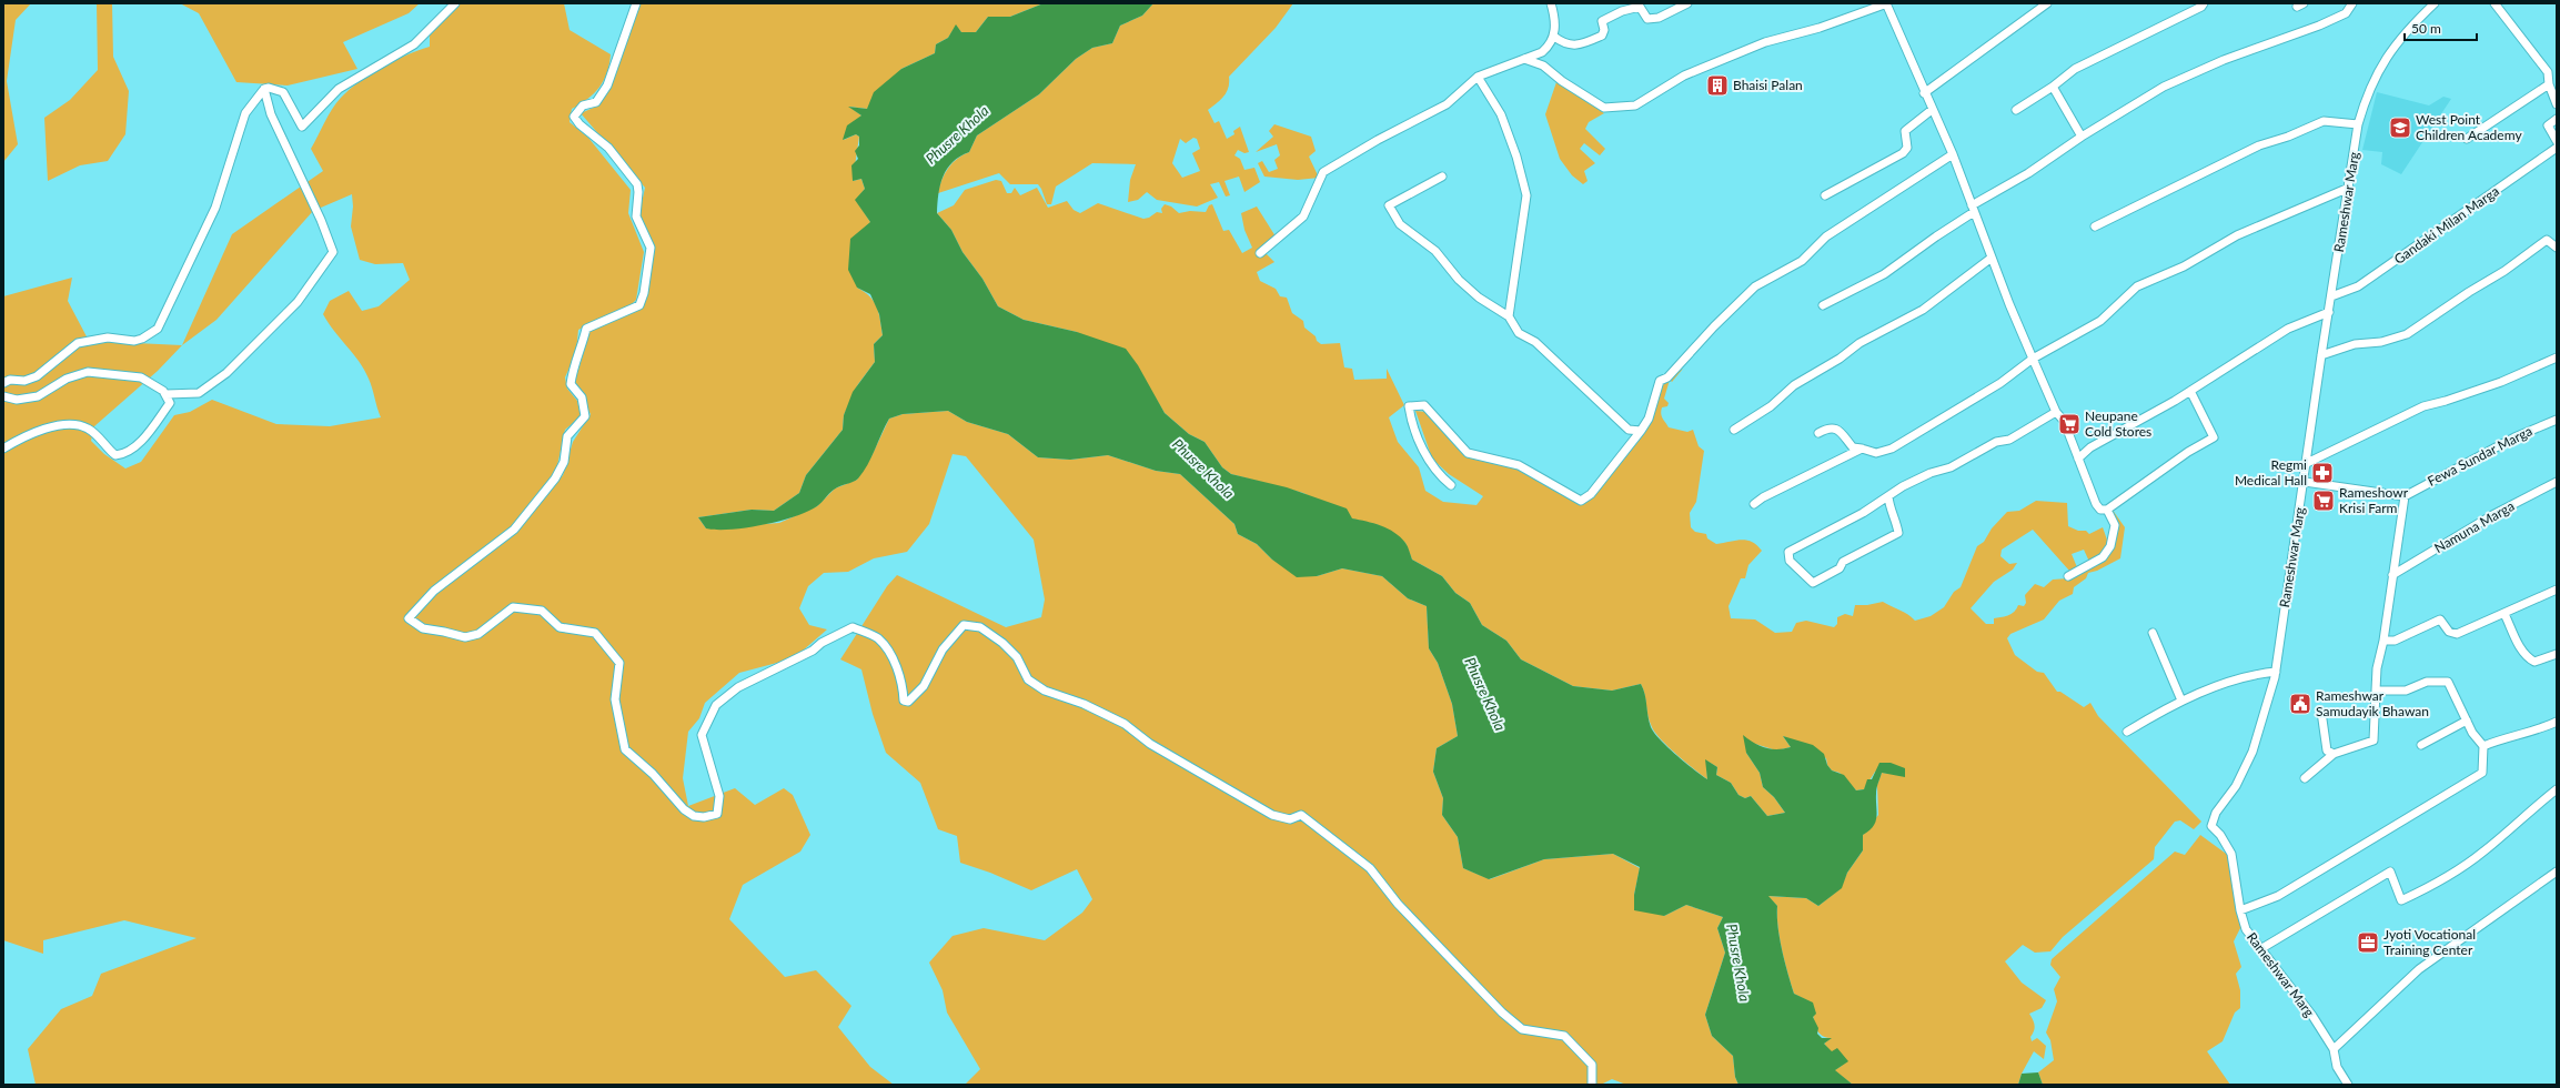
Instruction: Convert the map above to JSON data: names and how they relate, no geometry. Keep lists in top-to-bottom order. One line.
{"streets":{"street":["Rameshwar Marg","Gandaki Milan Marga","Fewa Sundar Marga","Namuna Marga"]},"crossings":[["Rameshwar Marg","Gandaki Milan Marga"]],"water":["Phusre Khola"],"places":{"building":["Bhaisi Palan"],"school or university":["West Point Children Academy"],"supermarket":["Neupane Cold Stores","Rameshowr Krisi Farm"],"pharmacy":["Regmi Medical Hall"],"public building":["Rameshwar Samudayik Bhawan"],"office":["Jyoti Vocational Training Center"]},"scale_bar":"50 m"}
